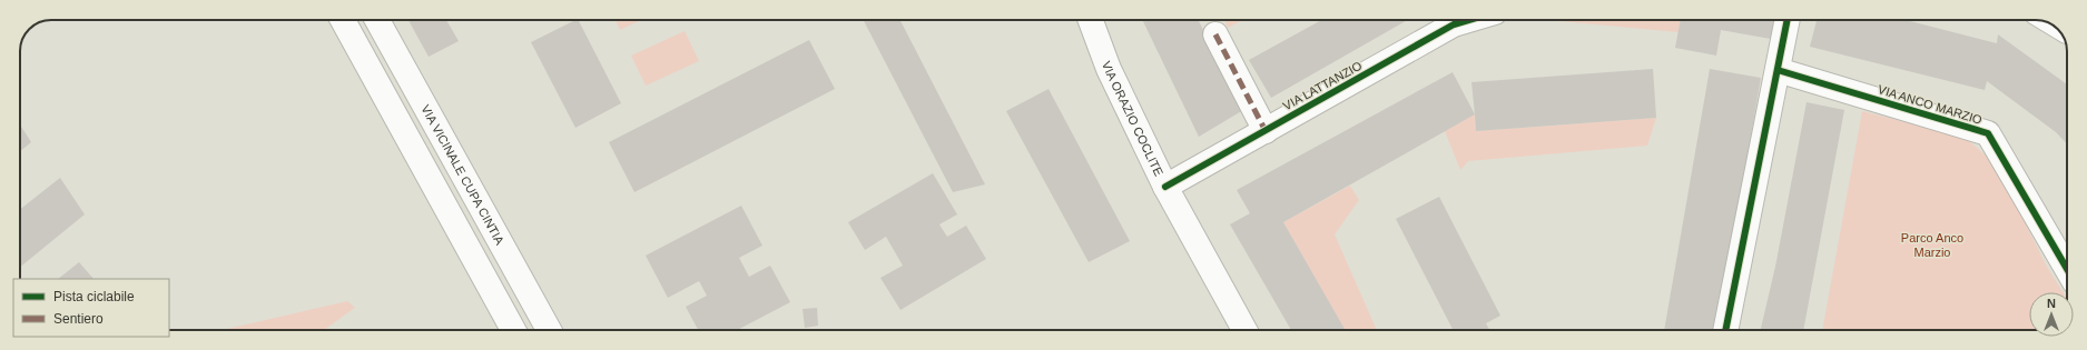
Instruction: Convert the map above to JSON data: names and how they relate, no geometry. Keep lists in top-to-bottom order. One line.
{"streets":{"street":["VIA LATTANZIO","VIA ANCO MARZIO","VIA ORAZIO COCLITE","VIA VICINALE CUPA CINTIA"]},"crossings":[["VIA LATTANZIO","VIA ORAZIO COCLITE"]],"parks":["Parco Anco Marzio"],"legend":["Pista ciclabile","Sentiero"],"north":"top"}
